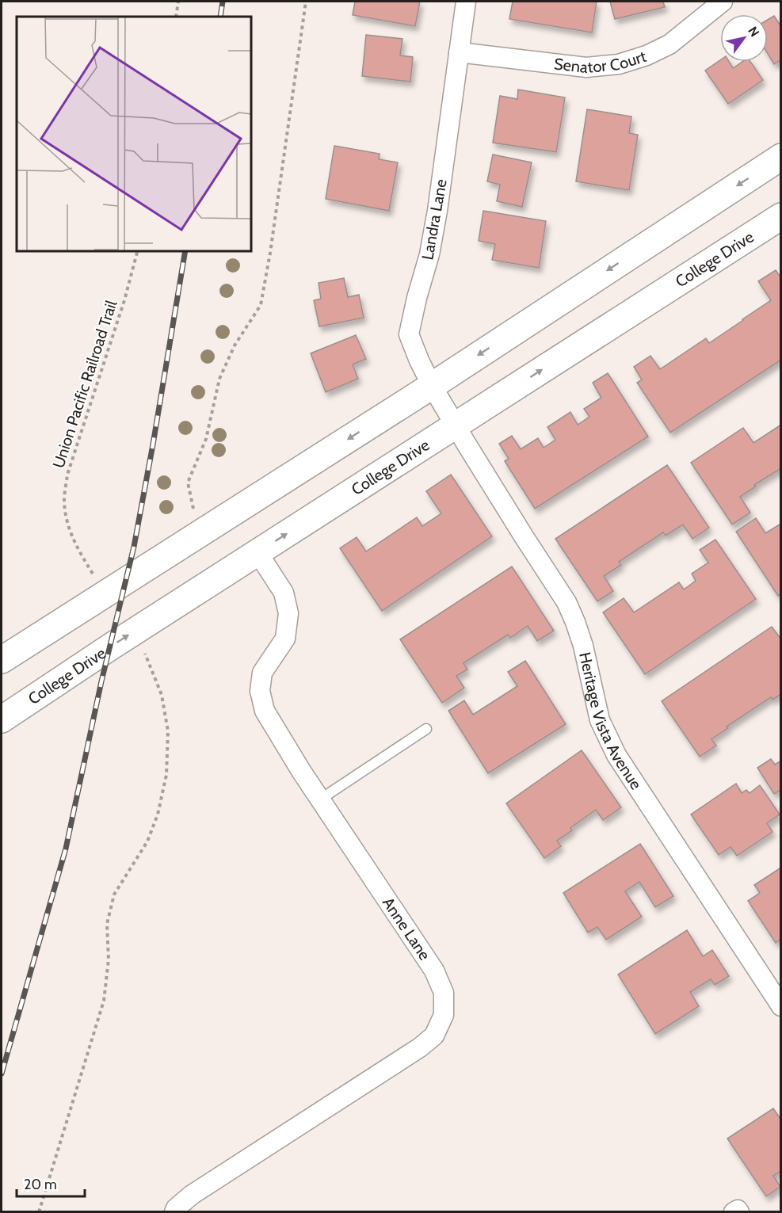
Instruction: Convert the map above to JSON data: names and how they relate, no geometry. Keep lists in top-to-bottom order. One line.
{"streets":{"main road":["College Drive"],"street":["Senator Court","Landra Lane","Heritage Vista Avenue","Anne Lane"],"path":["Union Pacific Railroad Trail"]},"crossings":[["Senator Court","Landra Lane"],["Landra Lane","College Drive"],["Landra Lane","Heritage Vista Avenue"],["College Drive","Heritage Vista Avenue"],["College Drive","Anne Lane"]],"scale_bar":"20 m","north":"top right"}
